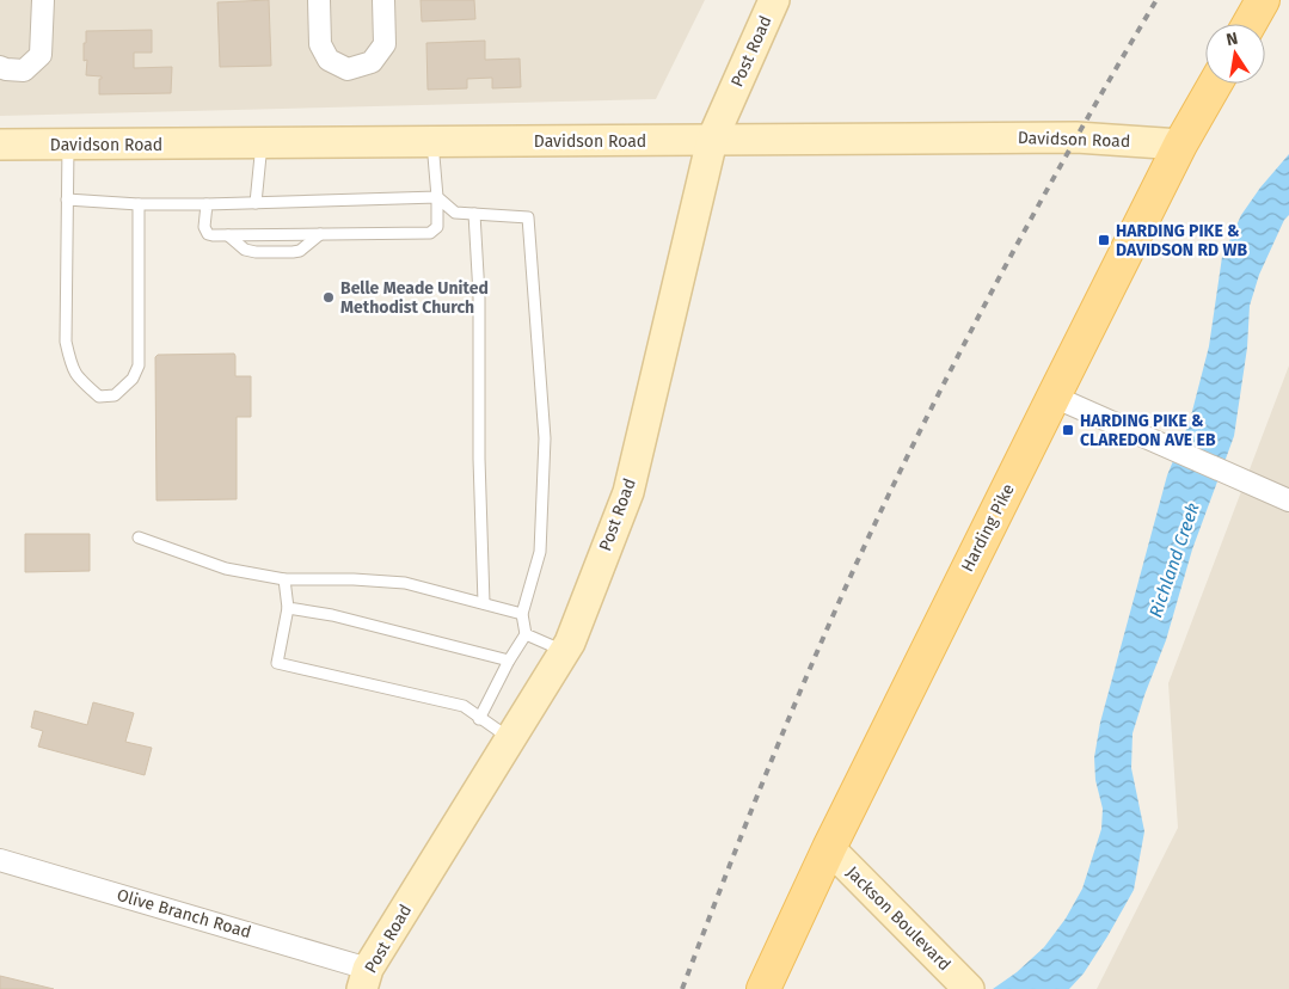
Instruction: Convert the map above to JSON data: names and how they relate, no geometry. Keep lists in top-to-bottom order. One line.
{"streets":{"main road":["Harding Pike"],"street":["Post Road","Davidson Road","Olive Branch Road","Jackson Boulevard"]},"crossings":[["Post Road","Davidson Road"],["Post Road","Olive Branch Road"],["Davidson Road","Harding Pike"],["Harding Pike","Jackson Boulevard"]],"water":["Richland Creek"],"places":{"transit":["HARDING PIKE & DAVIDSON RD WB","HARDING PIKE & CLAREDON AVE EB"],"other":["Belle Meade United Methodist Church"]},"north":"top"}
